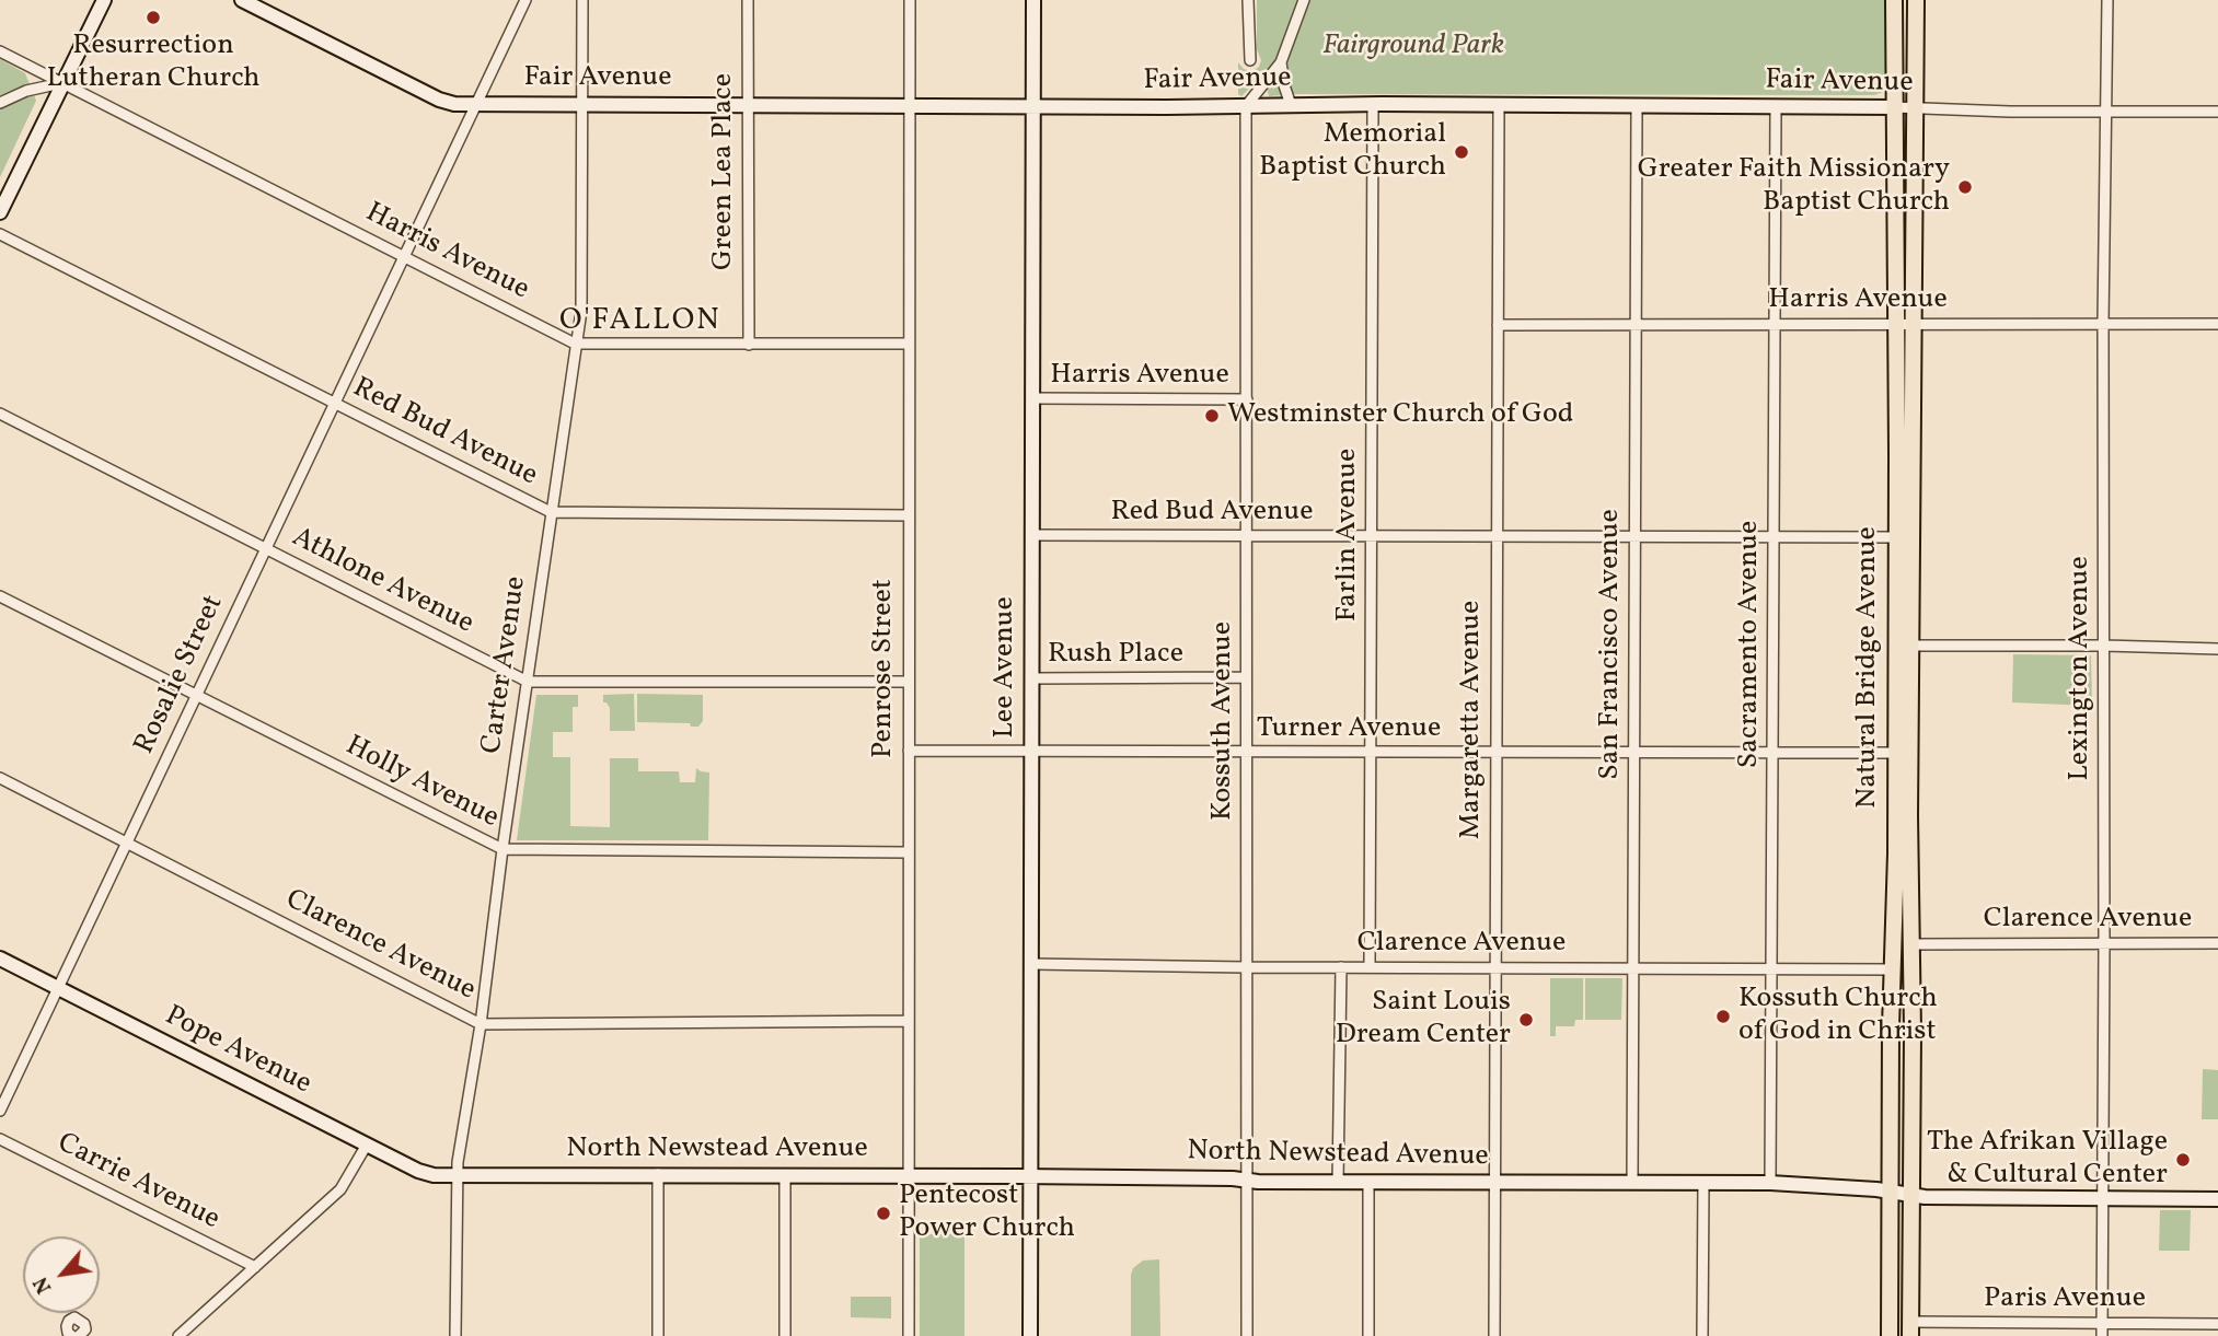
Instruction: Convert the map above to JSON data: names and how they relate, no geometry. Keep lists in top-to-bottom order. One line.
{"streets":{"main road":["Natural Bridge Avenue"],"street":["Fair Avenue","Green Lea Place","Harris Avenue","Red Bud Avenue","Farlin Avenue","Athlone Avenue","San Francisco Avenue","Sacramento Avenue","Rush Place","Carter Avenue","Lee Avenue","Penrose Street","Lexington Avenue","Rosalie Street","Margaretta Avenue","Kossuth Avenue","Turner Avenue","Holly Avenue","Clarence Avenue","Pope Avenue","North Newstead Avenue","Carrie Avenue","Paris Avenue"]},"crossings":[["Fair Avenue","Green Lea Place"],["Fair Avenue","Farlin Avenue"],["Fair Avenue","San Francisco Avenue"],["Fair Avenue","Sacramento Avenue"],["Fair Avenue","Carter Avenue"],["Fair Avenue","Lee Avenue"],["Fair Avenue","Natural Bridge Avenue"],["Fair Avenue","Penrose Street"],["Fair Avenue","Lexington Avenue"],["Fair Avenue","Rosalie Street"],["Fair Avenue","Margaretta Avenue"],["Fair Avenue","Kossuth Avenue"],["Green Lea Place","Harris Avenue"],["Harris Avenue","San Francisco Avenue"],["Harris Avenue","Sacramento Avenue"],["Harris Avenue","Carter Avenue"],["Harris Avenue","Lee Avenue"],["Harris Avenue","Natural Bridge Avenue"],["Harris Avenue","Penrose Street"],["Harris Avenue","Lexington Avenue"],["Harris Avenue","Rosalie Street"],["Harris Avenue","Margaretta Avenue"],["Harris Avenue","Kossuth Avenue"],["Red Bud Avenue","Farlin Avenue"],["Red Bud Avenue","San Francisco Avenue"],["Red Bud Avenue","Sacramento Avenue"],["Red Bud Avenue","Carter Avenue"],["Red Bud Avenue","Lee Avenue"],["Red Bud Avenue","Natural Bridge Avenue"],["Red Bud Avenue","Penrose Street"],["Red Bud Avenue","Rosalie Street"],["Red Bud Avenue","Margaretta Avenue"],["Red Bud Avenue","Kossuth Avenue"],["Farlin Avenue","Turner Avenue"],["Farlin Avenue","Clarence Avenue"],["Athlone Avenue","Carter Avenue"],["Athlone Avenue","Penrose Street"],["Athlone Avenue","Rosalie Street"],["San Francisco Avenue","Turner Avenue"],["San Francisco Avenue","Clarence Avenue"],["San Francisco Avenue","North Newstead Avenue"],["Sacramento Avenue","Turner Avenue"],["Sacramento Avenue","Clarence Avenue"],["Sacramento Avenue","North Newstead Avenue"],["Rush Place","Lee Avenue"],["Rush Place","Kossuth Avenue"],["Carter Avenue","Holly Avenue"],["Carter Avenue","Clarence Avenue"],["Carter Avenue","Pope Avenue"],["Carter Avenue","North Newstead Avenue"],["Lee Avenue","Turner Avenue"],["Lee Avenue","Clarence Avenue"],["Lee Avenue","North Newstead Avenue"],["Natural Bridge Avenue","Turner Avenue"],["Natural Bridge Avenue","Clarence Avenue"],["Natural Bridge Avenue","North Newstead Avenue"],["Natural Bridge Avenue","Paris Avenue"],["Penrose Street","Holly Avenue"],["Penrose Street","Clarence Avenue"],["Penrose Street","North Newstead Avenue"],["Lexington Avenue","Clarence Avenue"],["Lexington Avenue","North Newstead Avenue"],["Lexington Avenue","Paris Avenue"],["Rosalie Street","Holly Avenue"],["Rosalie Street","Clarence Avenue"],["Rosalie Street","Pope Avenue"],["Margaretta Avenue","Turner Avenue"],["Margaretta Avenue","Clarence Avenue"],["Margaretta Avenue","North Newstead Avenue"],["Kossuth Avenue","Turner Avenue"],["Kossuth Avenue","Clarence Avenue"],["Kossuth Avenue","North Newstead Avenue"],["Pope Avenue","North Newstead Avenue"]],"districts":["O'FALLON"],"parks":["Fairground Park"],"places":["Resurrection Lutheran Church","Memorial Baptist Church","Greater Faith Missionary Baptist Church","Westminster Church of God","Kossuth Church of God in Christ","Saint Louis Dream Center","The Afrikan Village & Cultural Center","Pentecost Power Church"],"north":"bottom left"}
